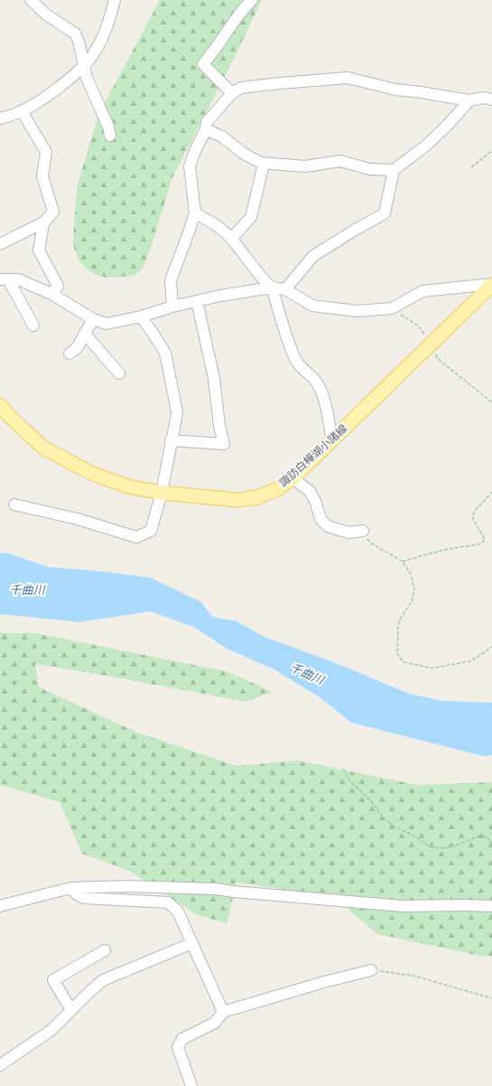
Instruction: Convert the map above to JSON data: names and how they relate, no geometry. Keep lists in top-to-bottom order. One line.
{"streets":{"main road":["諏訪白樺湖小諸線"]},"water":["千曲川"]}
